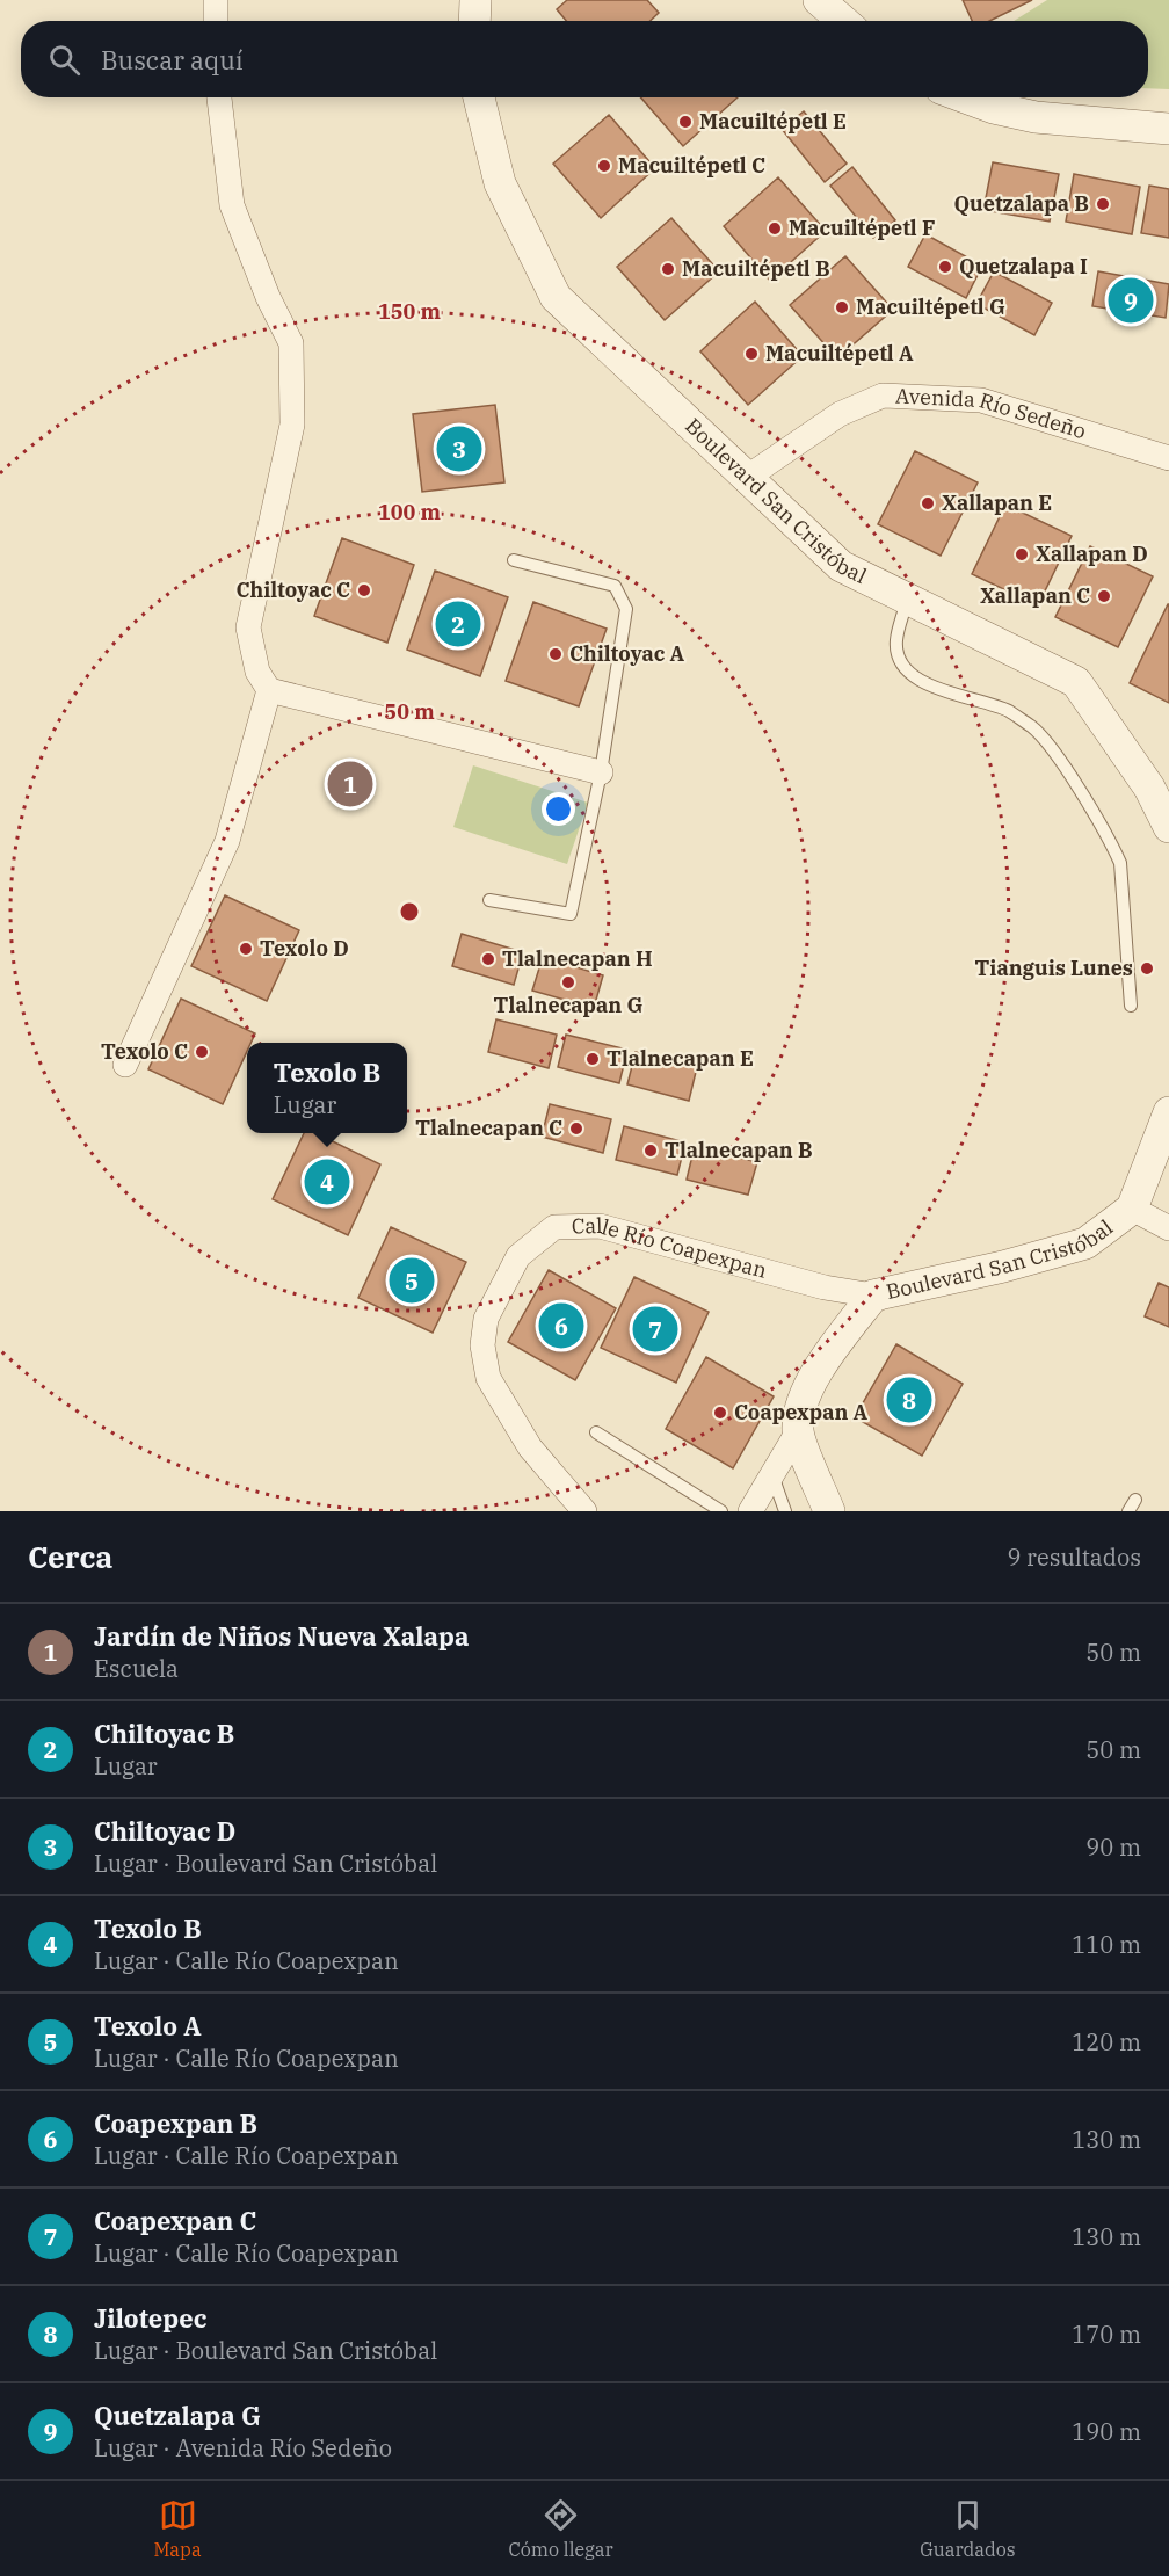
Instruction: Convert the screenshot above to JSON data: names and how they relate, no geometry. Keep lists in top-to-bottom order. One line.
{"streets":{"street":["Avenida Río Sedeño","Boulevard San Cristóbal","Calle Río Coapexpan"]},"crossings":[["Avenida Río Sedeño","Boulevard San Cristóbal"],["Boulevard San Cristóbal","Calle Río Coapexpan"]],"places":["Macuiltépetl E","Macuiltépetl C","Quetzalapa B","Macuiltépetl F","Quetzalapa I","Macuiltépetl B","Macuiltépetl G","Macuiltépetl A","Xallapan E","Xallapan D","Chiltoyac C","Xallapan C","Chiltoyac A","Texolo D","Tlalnecapan H","Tianguis Lunes","Tlalnecapan G","Texolo C","Tlalnecapan E","Tlalnecapan C","Tlalnecapan B","Coapexpan A"],"page":{"search":"Buscar aquí","pins":["9","3","2","1","4","5","6","7","8"],"popup":["Texolo B","Lugar"],"heading":["Cerca","9 resultados"],"list":[{"mark":"1","name":"Jardín de Niños Nueva Xalapa","note":"Escuela","value":"50 m"},{"mark":"2","name":"Chiltoyac B","note":"Lugar","value":"50 m"},{"mark":"3","name":"Chiltoyac D","note":"Lugar · Boulevard San Cristóbal","value":"90 m"},{"mark":"4","name":"Texolo B","note":"Lugar · Calle Río Coapexpan","value":"110 m"},{"mark":"5","name":"Texolo A","note":"Lugar · Calle Río Coapexpan","value":"120 m"},{"mark":"6","name":"Coapexpan B","note":"Lugar · Calle Río Coapexpan","value":"130 m"},{"mark":"7","name":"Coapexpan C","note":"Lugar · Calle Río Coapexpan","value":"130 m"},{"mark":"8","name":"Jilotepec","note":"Lugar · Boulevard San Cristóbal","value":"170 m"},{"mark":"9","name":"Quetzalapa G","note":"Lugar · Avenida Río Sedeño","value":"190 m"}],"nav":["Mapa","Cómo llegar","Guardados"]},"rings":["150 m","100 m","50 m"]}
